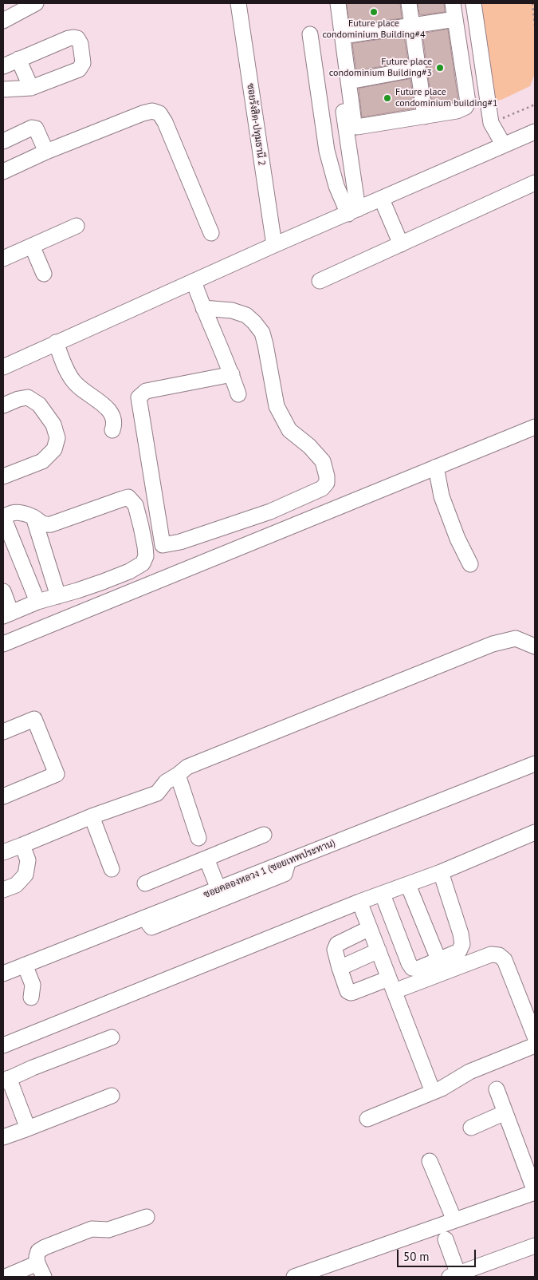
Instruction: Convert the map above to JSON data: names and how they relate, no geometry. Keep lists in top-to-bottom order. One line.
{"streets":{"street":["ซอยรังสิต-ปทุมธานี 2","ซอยคลองหลวง 1 (ซอยเทพประทาน)"]},"places":["Future place condominium Building#4","Future place condominium Building#3","Future place condominium building#1"],"scale_bar":"50 m"}
